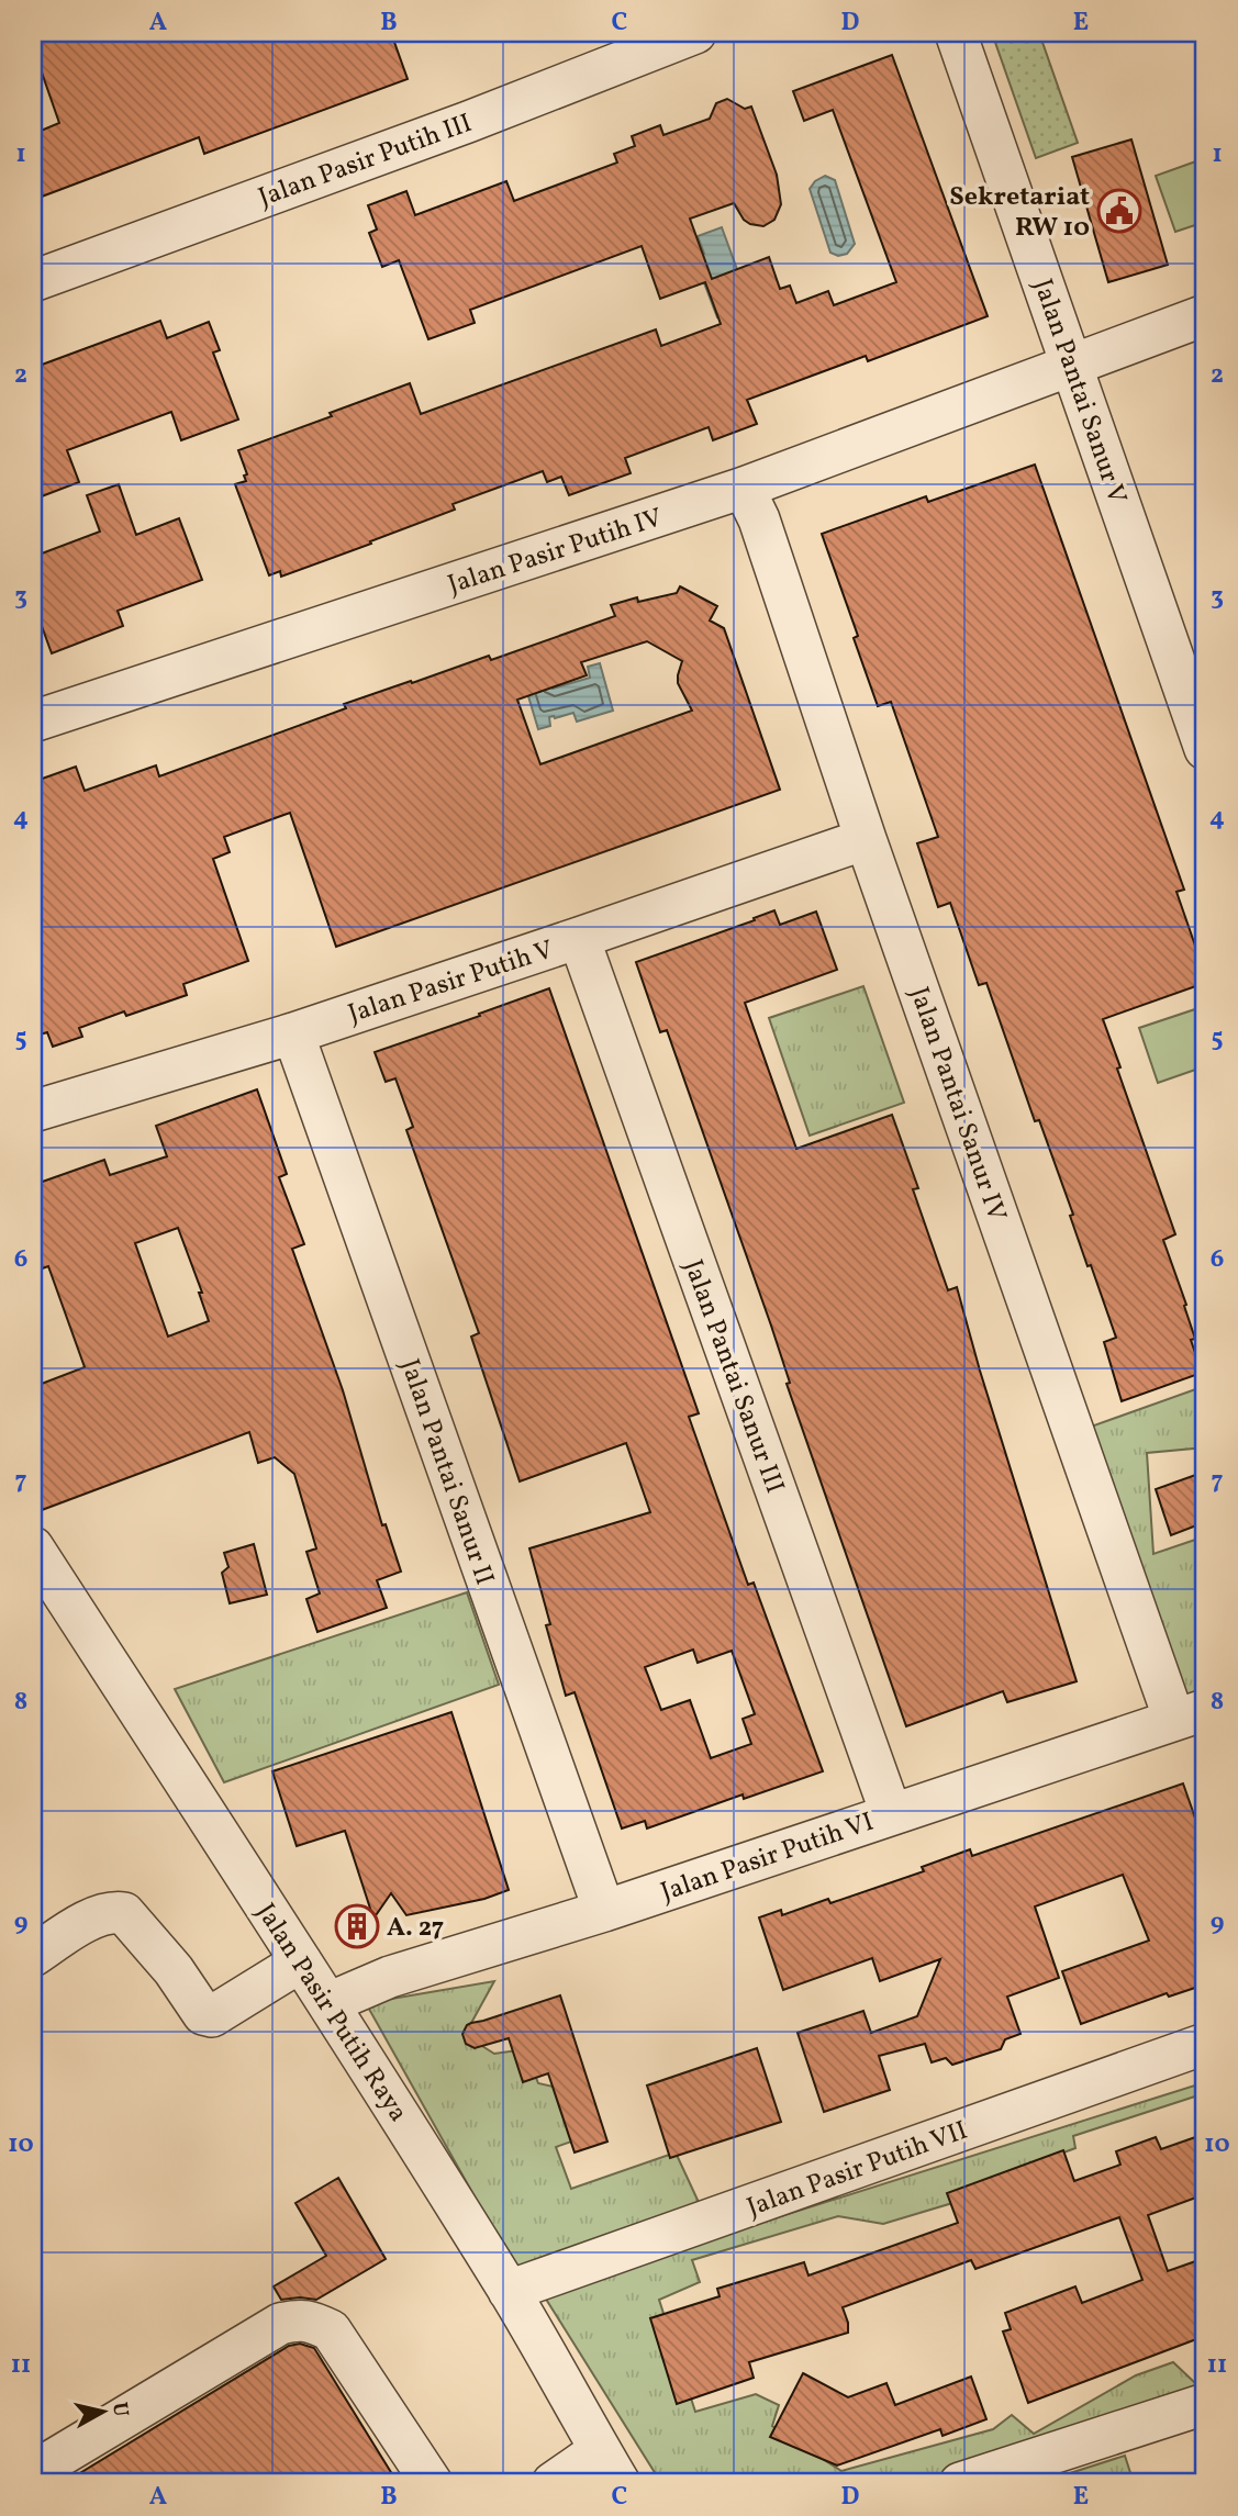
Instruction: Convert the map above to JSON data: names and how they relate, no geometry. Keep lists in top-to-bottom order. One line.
{"streets":{"street":["Jalan Pasir Putih III","Jalan Pantai Sanur V","Jalan Pasir Putih IV","Jalan Pasir Putih V","Jalan Pantai Sanur IV","Jalan Pantai Sanur III","Jalan Pantai Sanur II","Jalan Pasir Putih VI","Jalan Pasir Putih Raya","Jalan Pasir Putih VII"]},"crossings":[["Jalan Pantai Sanur V","Jalan Pasir Putih IV"],["Jalan Pasir Putih IV","Jalan Pantai Sanur IV"],["Jalan Pasir Putih V","Jalan Pantai Sanur IV"],["Jalan Pasir Putih V","Jalan Pantai Sanur III"],["Jalan Pasir Putih V","Jalan Pantai Sanur II"],["Jalan Pantai Sanur IV","Jalan Pasir Putih VI"],["Jalan Pantai Sanur III","Jalan Pasir Putih VI"],["Jalan Pantai Sanur II","Jalan Pasir Putih VI"],["Jalan Pasir Putih VI","Jalan Pasir Putih Raya"],["Jalan Pasir Putih Raya","Jalan Pasir Putih VII"]],"places":{"public building":["Sekretariat RW 10"],"building":["A. 27"]},"north":"right","grid":{"columns":["A","B","C","D","E"],"rows":["1","2","3","4","5","6","7","8","9","10","11"]}}
